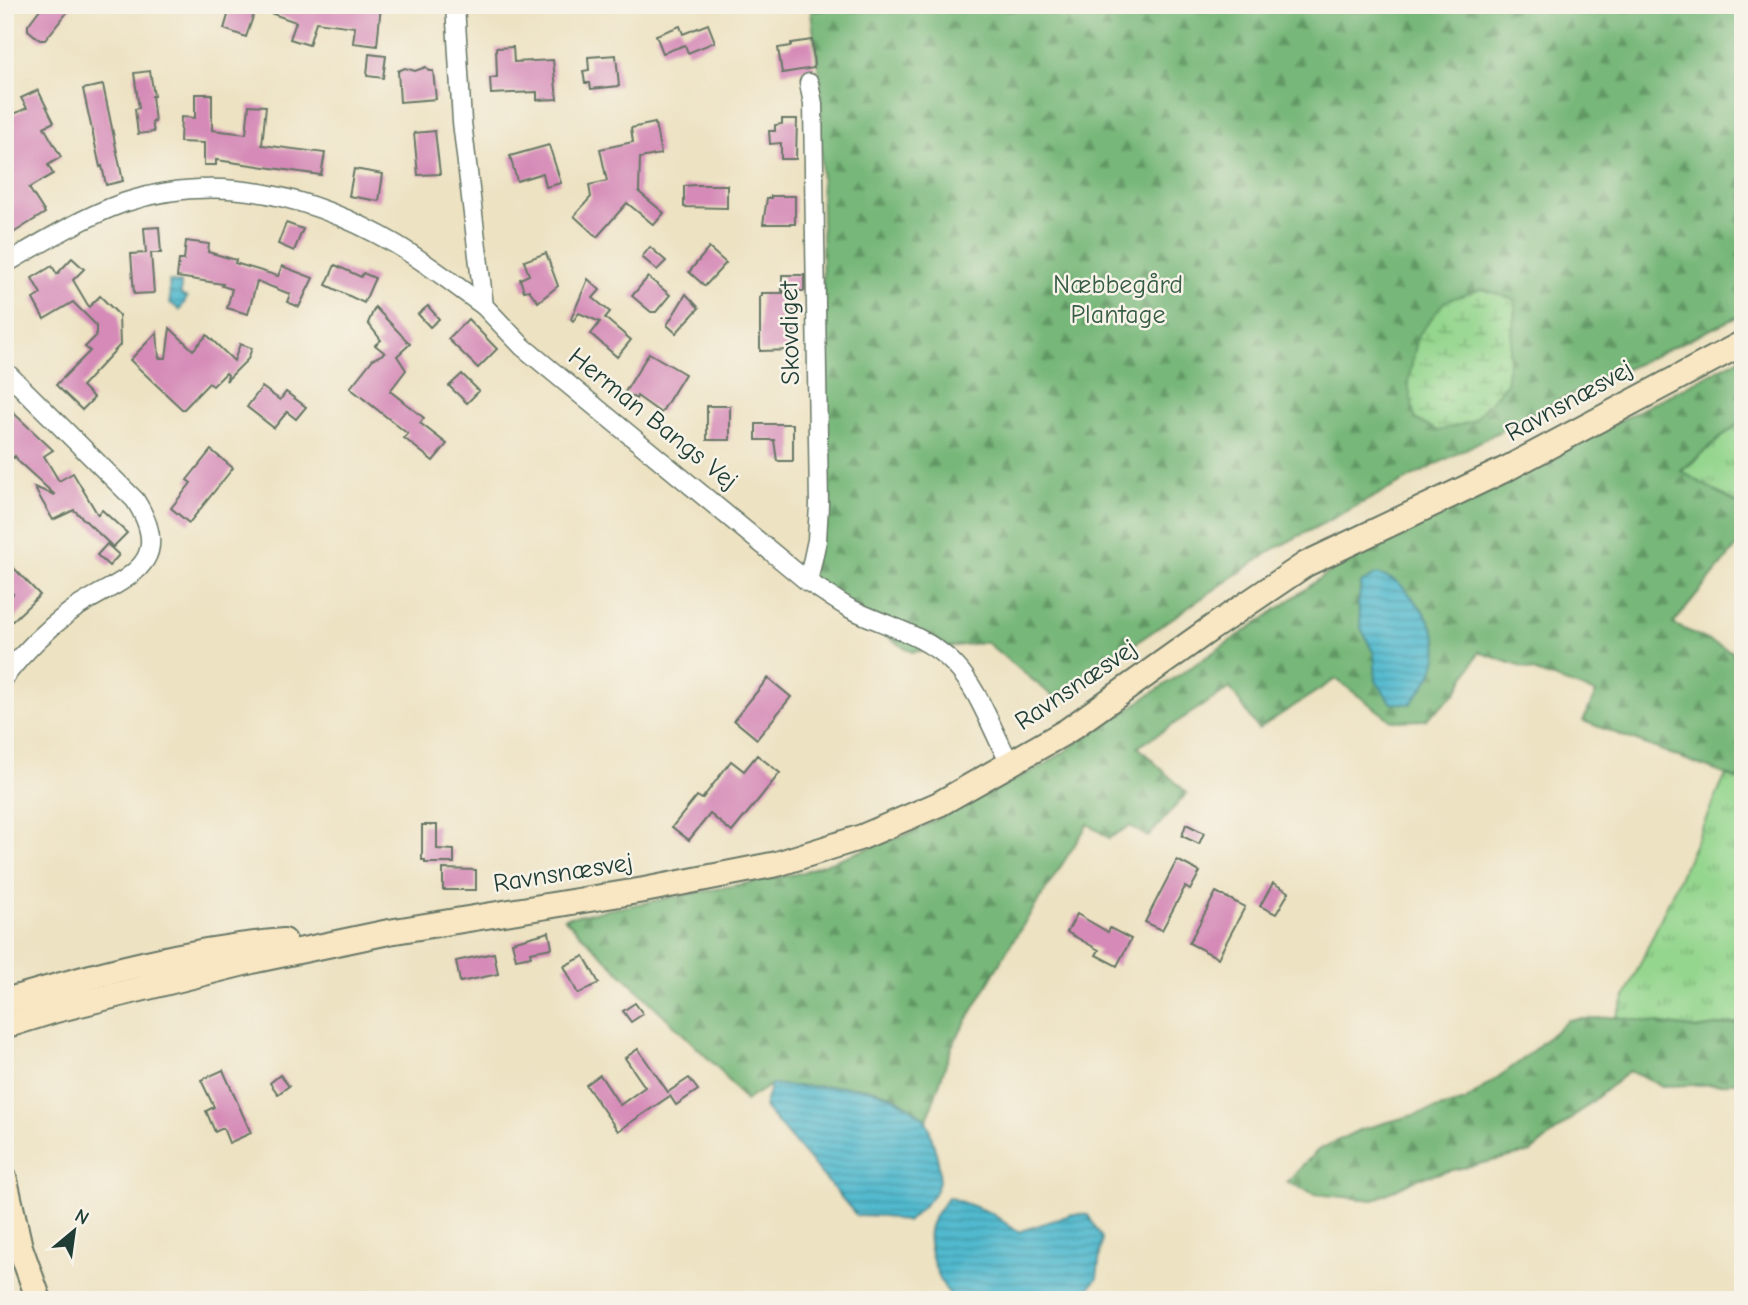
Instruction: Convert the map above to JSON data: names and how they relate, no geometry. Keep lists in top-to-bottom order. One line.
{"streets":{"main road":["Ravnsnæsvej"],"street":["Skovdiget","Herman Bangs Vej"]},"crossings":[["Skovdiget","Herman Bangs Vej"],["Ravnsnæsvej","Herman Bangs Vej"]],"parks":["Næbbegård Plantage"],"north":"top right"}
